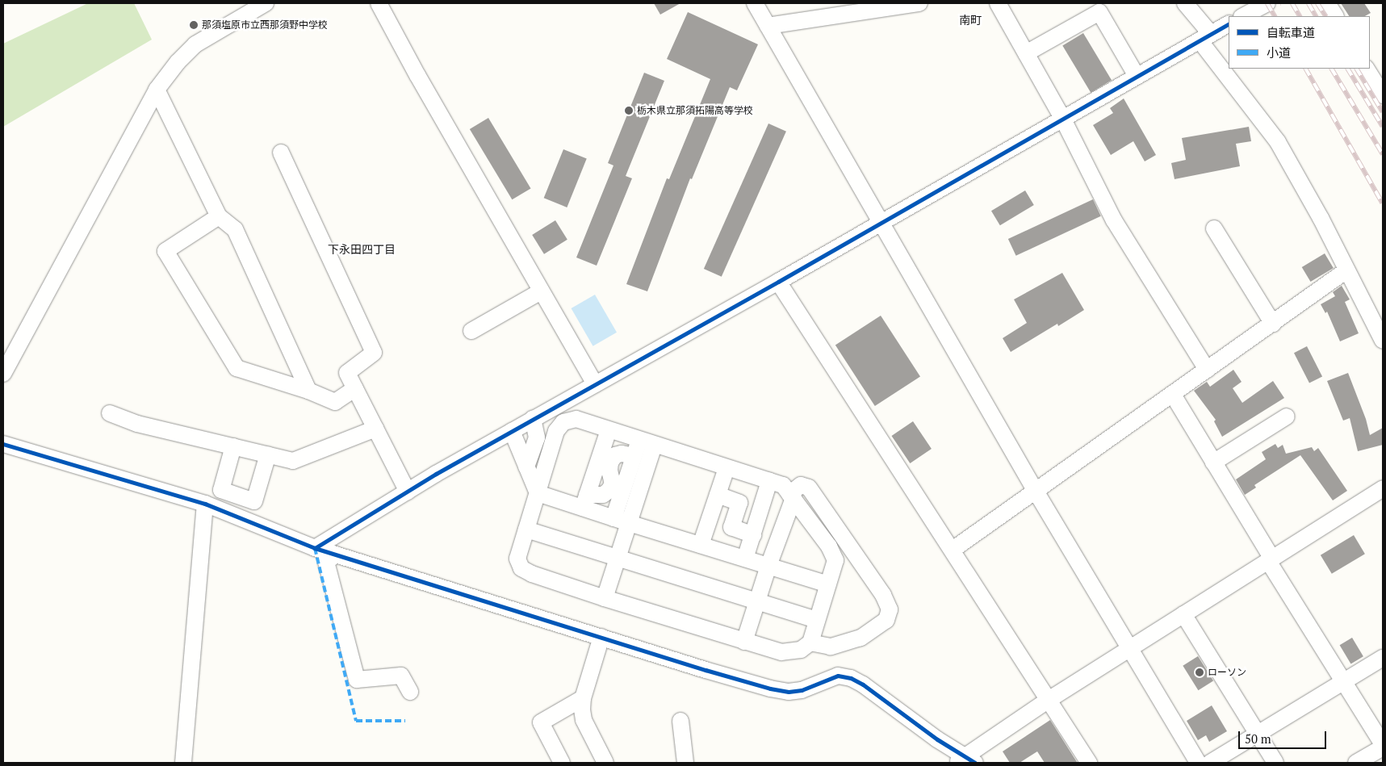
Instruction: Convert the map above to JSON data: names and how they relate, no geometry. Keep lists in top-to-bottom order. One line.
{"districts":["南町","下永田四丁目"],"places":["那須塩原市立西那須野中学校","栃木県立那須拓陽高等学校","ローソン"],"legend":["自転車道","小道"],"scale_bar":"50 m"}
